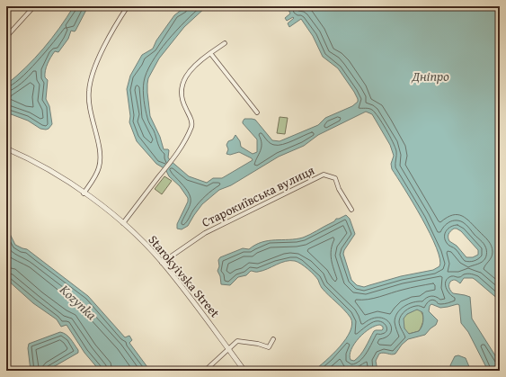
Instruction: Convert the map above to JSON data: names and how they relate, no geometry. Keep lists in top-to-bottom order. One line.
{"streets":{"street":["Старокиївська вулиця","Starokyivska Street"]},"crossings":[["Старокиївська вулиця","Starokyivska Street"]],"water":["Дніпро","Kozynka"]}
